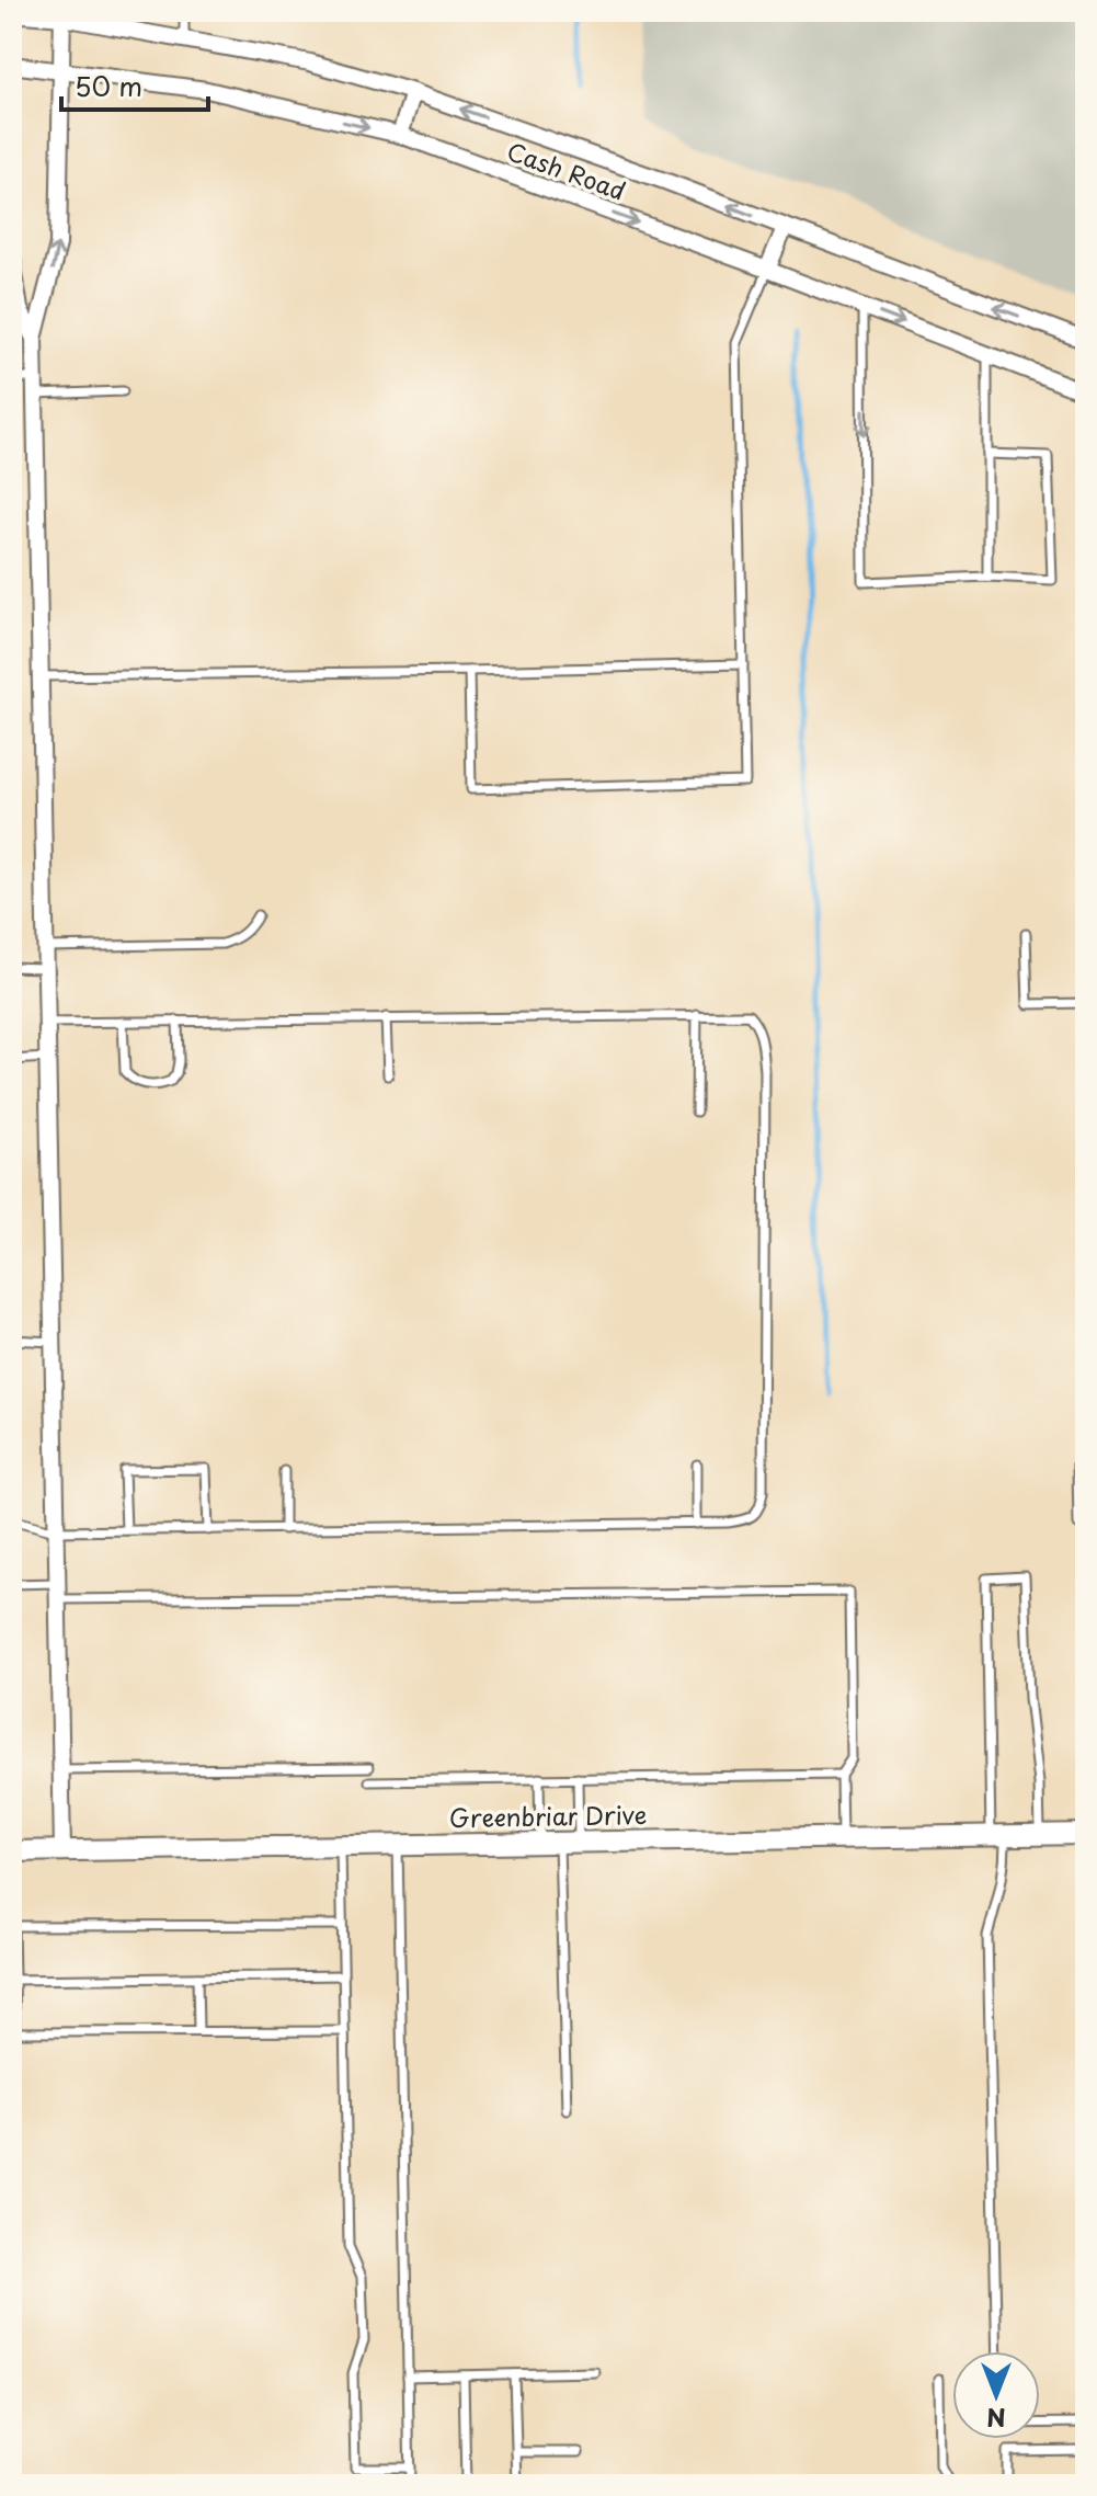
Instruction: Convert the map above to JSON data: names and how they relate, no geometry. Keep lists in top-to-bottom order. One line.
{"streets":{"street":["Cash Road","Greenbriar Drive"]},"scale_bar":"50 m","north":"bottom"}
